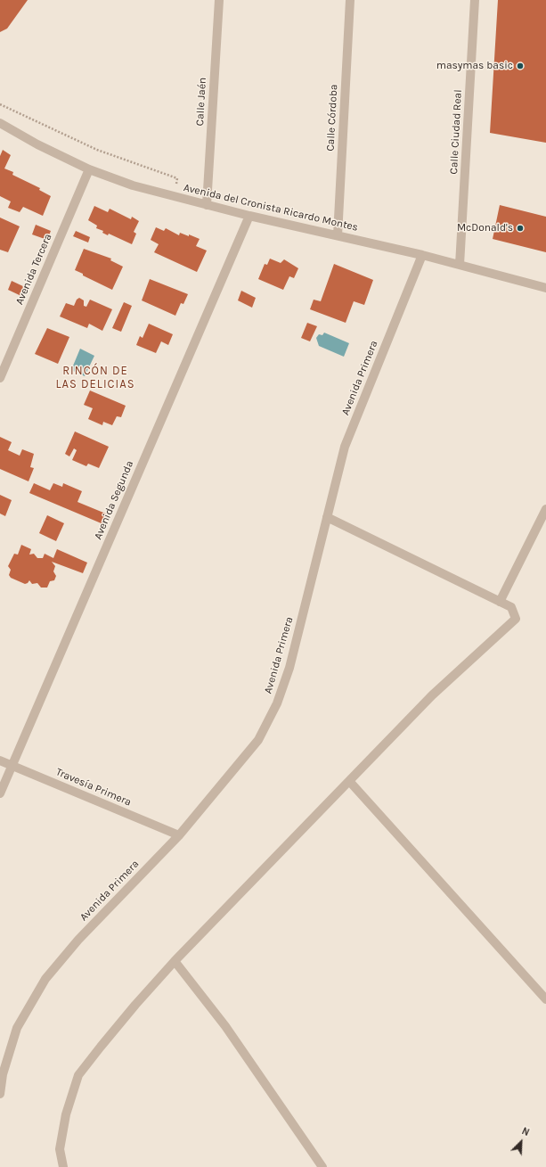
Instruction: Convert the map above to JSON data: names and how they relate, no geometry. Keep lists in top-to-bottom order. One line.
{"streets":{"street":["Calle Jaén","Calle Córdoba","Calle Ciudad Real","Avenida del Cronista Ricardo Montes","Avenida Tercera","Avenida Primera","Avenida Segunda","Travesía Primera"]},"crossings":[["Calle Jaén","Avenida del Cronista Ricardo Montes"],["Calle Córdoba","Avenida del Cronista Ricardo Montes"],["Calle Ciudad Real","Avenida del Cronista Ricardo Montes"],["Avenida del Cronista Ricardo Montes","Avenida Tercera"],["Avenida del Cronista Ricardo Montes","Avenida Primera"],["Avenida del Cronista Ricardo Montes","Avenida Segunda"],["Avenida Primera","Travesía Primera"],["Avenida Segunda","Travesía Primera"]],"districts":["RINCÓN DE LAS DELICIAS"],"places":["masymas basic","McDonald's"],"north":"top right"}
